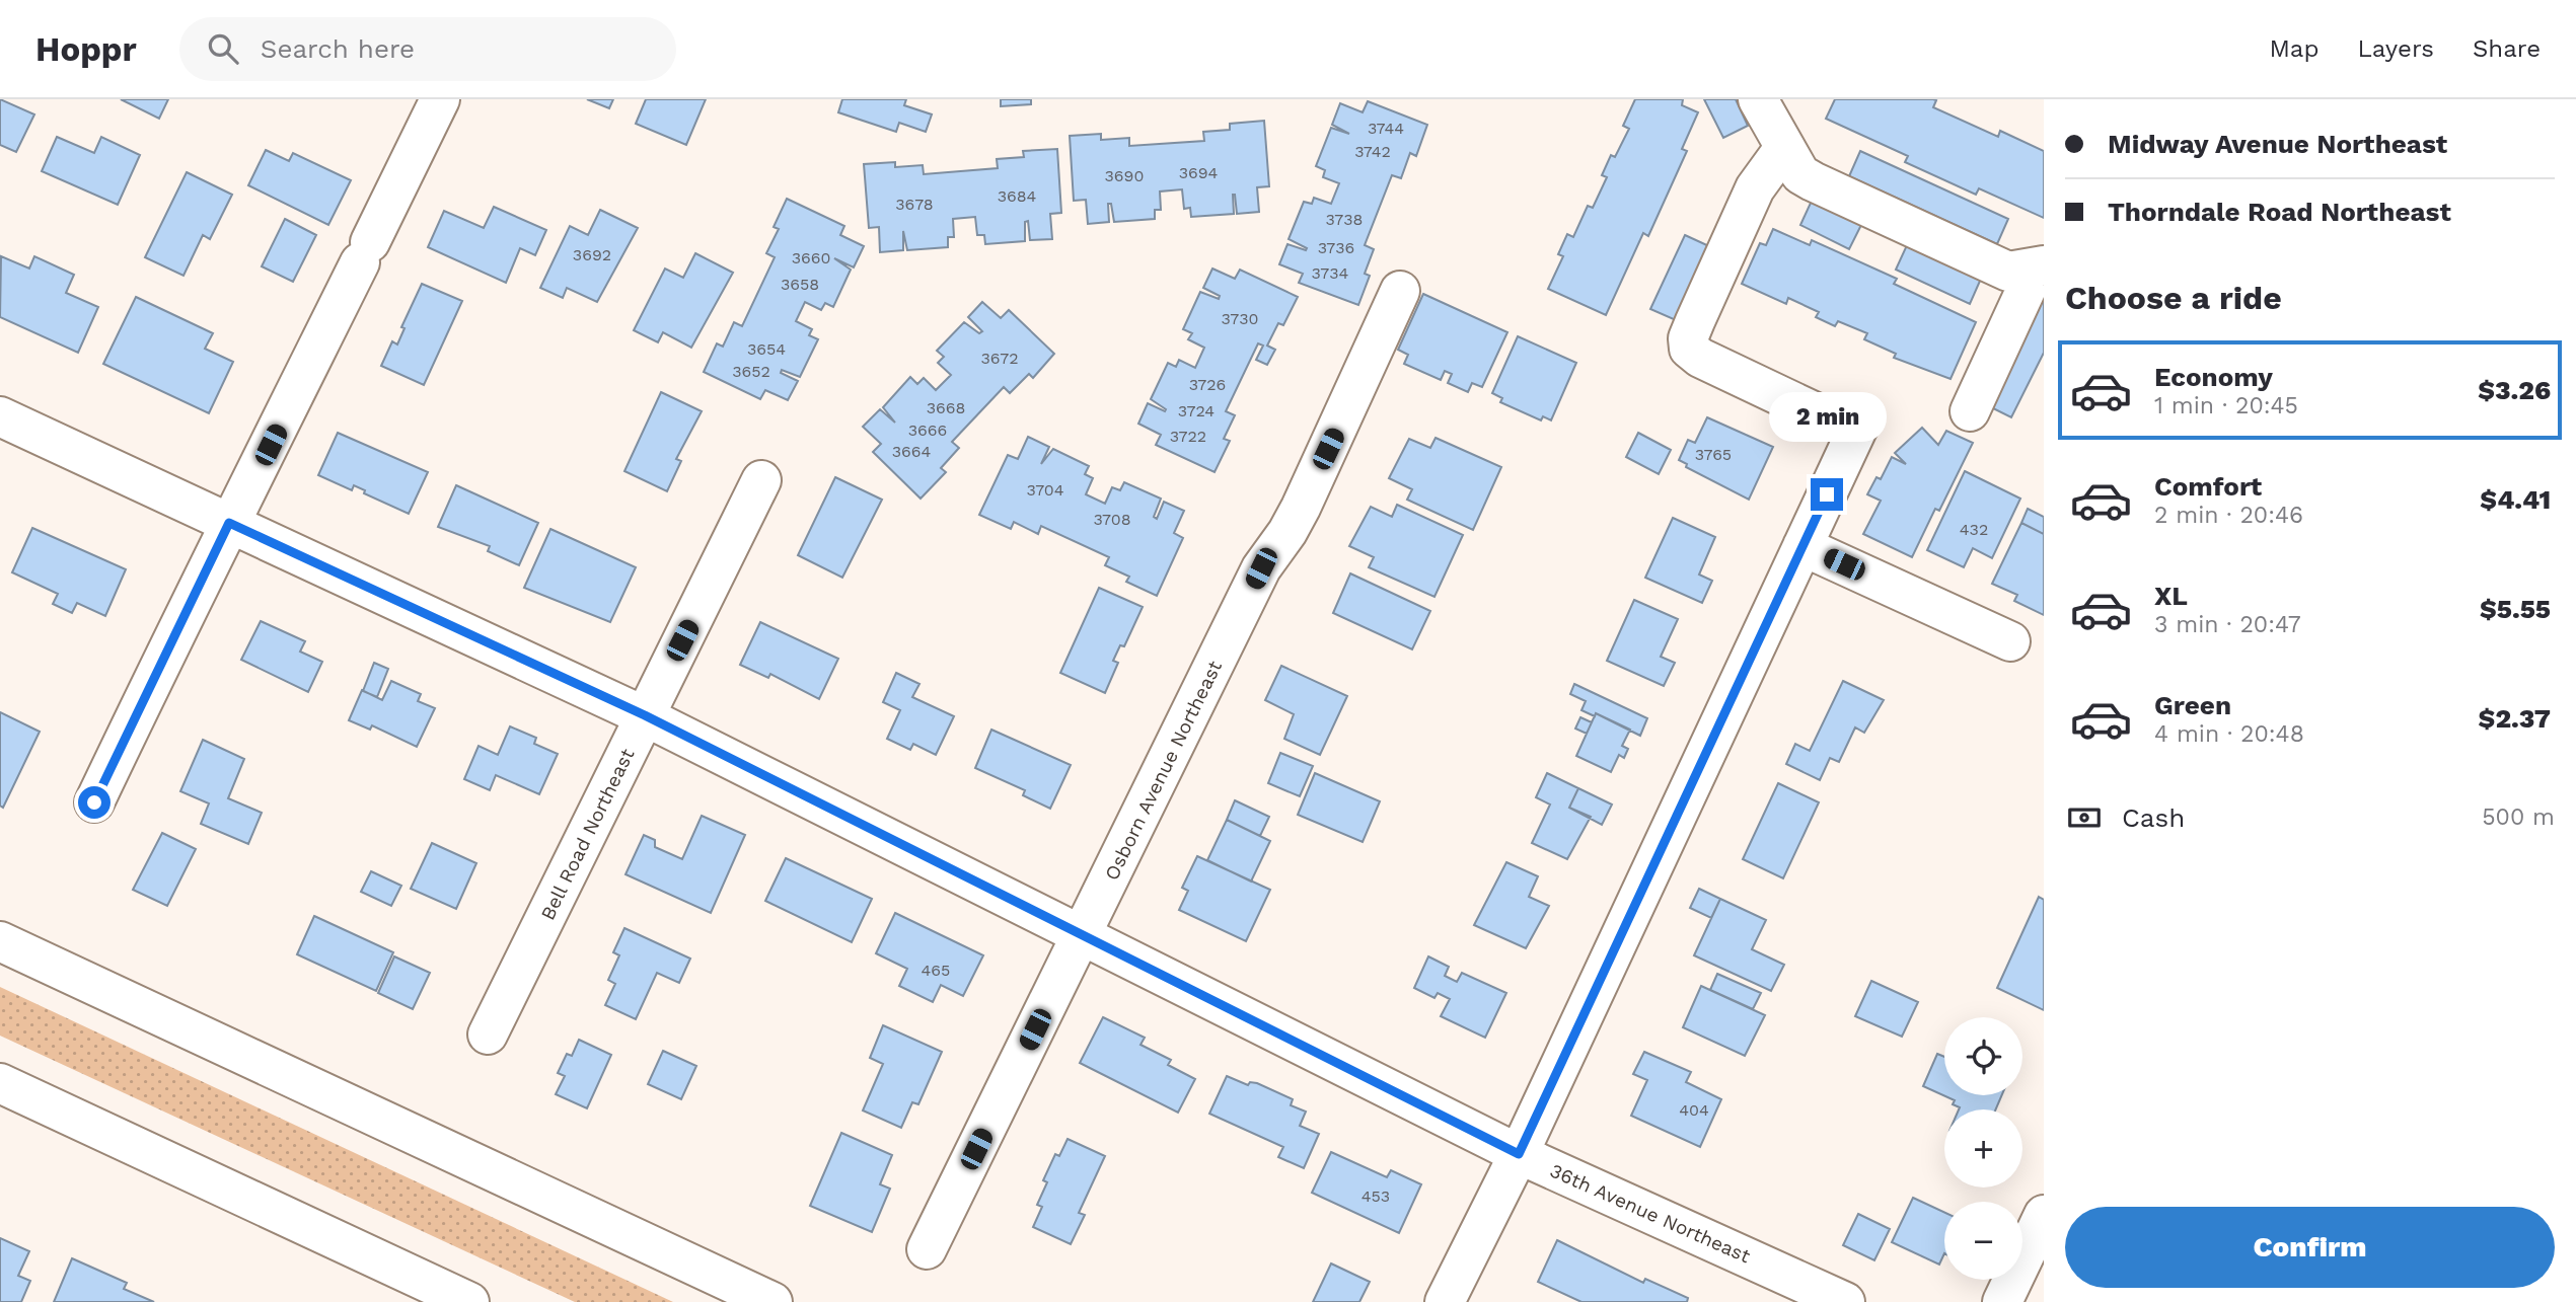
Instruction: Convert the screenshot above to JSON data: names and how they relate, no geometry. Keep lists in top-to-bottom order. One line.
{"streets":{"main road":["Osborn Avenue Northeast","Bell Road Northeast","36th Avenue Northeast"]},"crossings":[["Osborn Avenue Northeast","36th Avenue Northeast"],["Bell Road Northeast","36th Avenue Northeast"]],"house_numbers":["3744","3742","3694","3690","3684","3678","3738","3736","3692","3660","3734","3658","3730","3654","3672","3652","3726","3668","3724","3666","3722","3664","3765","3704","3708","432","465","404","453"],"page":{"header":"Hoppr","search":"Search here","nav":["Map","Layers","Share"],"banner":["Midway Avenue Northeast","Thorndale Road Northeast"],"heading":"Choose a ride","list":[{"name":"Economy","note":"1 min · 20:45","value":"$3.26"},{"name":"Comfort","note":"2 min · 20:46","value":"$4.41"},{"name":"XL","note":"3 min · 20:47","value":"$5.55"},{"name":"Green","note":"4 min · 20:48","value":"$2.37"}],"bubble":"2 min","pay":["Cash","500 m"],"map_buttons":["+","−"],"buttons":"Confirm"}}
